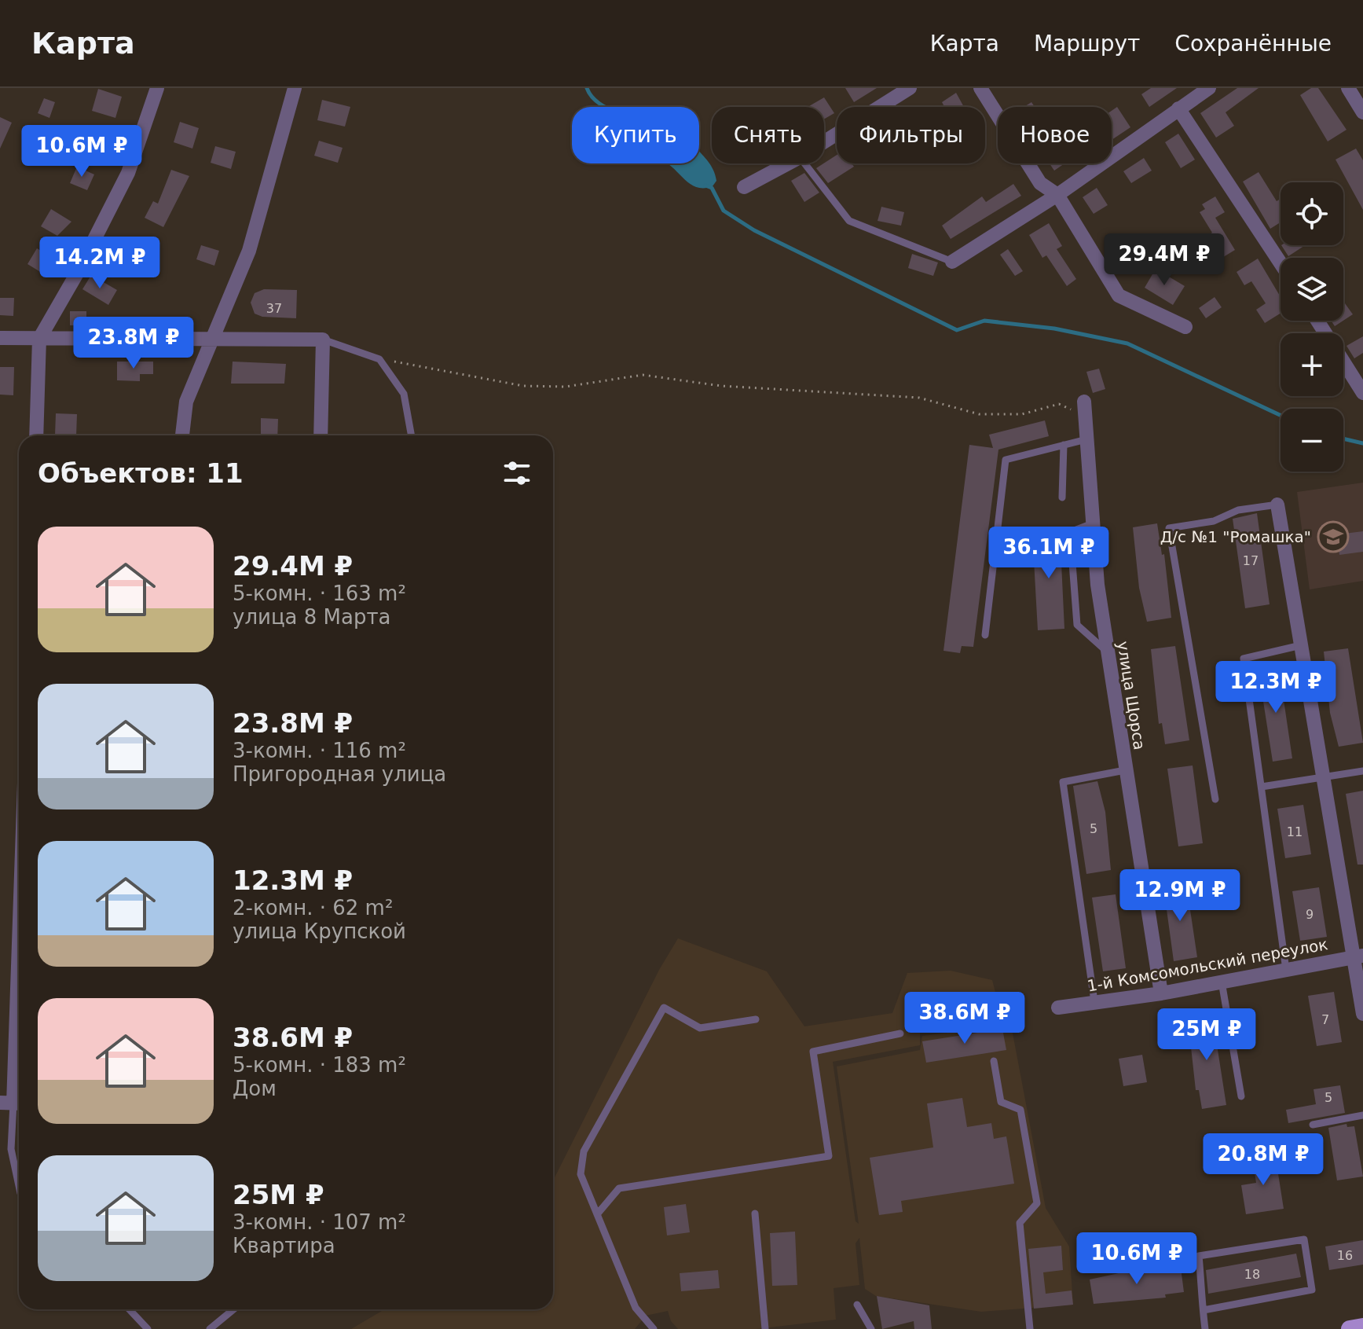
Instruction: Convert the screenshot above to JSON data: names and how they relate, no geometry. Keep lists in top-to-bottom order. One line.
{"streets":{"street":["улица Щорса","1-й Комсомольский переулок"]},"crossings":[["улица Щорса","1-й Комсомольский переулок"]],"places":{"school or university":["Д/с №1 \"Ромашка\""]},"house_numbers":["37","17","5","11","9","7","5","16","18"],"page":{"header":"Карта","nav":["Карта","Маршрут","Сохранённые"],"chip":["Купить","Снять","Фильтры","Новое"],"price":["10.6M ₽","29.4M ₽","14.2M ₽","23.8M ₽","36.1M ₽","12.3M ₽","12.9M ₽","38.6M ₽","25M ₽","20.8M ₽","10.6M ₽"],"map_buttons":["+","−"],"heading":"Объектов: 11","list":[{"name":"29.4M ₽","note":"5-комн. · 163 m² · улица 8 Марта"},{"name":"23.8M ₽","note":"3-комн. · 116 m² · Пригородная улица"},{"name":"12.3M ₽","note":"2-комн. · 62 m² · улица Крупской"},{"name":"38.6M ₽","note":"5-комн. · 183 m² · Дом"},{"name":"25M ₽","note":"3-комн. · 107 m² · Квартира"}]}}
